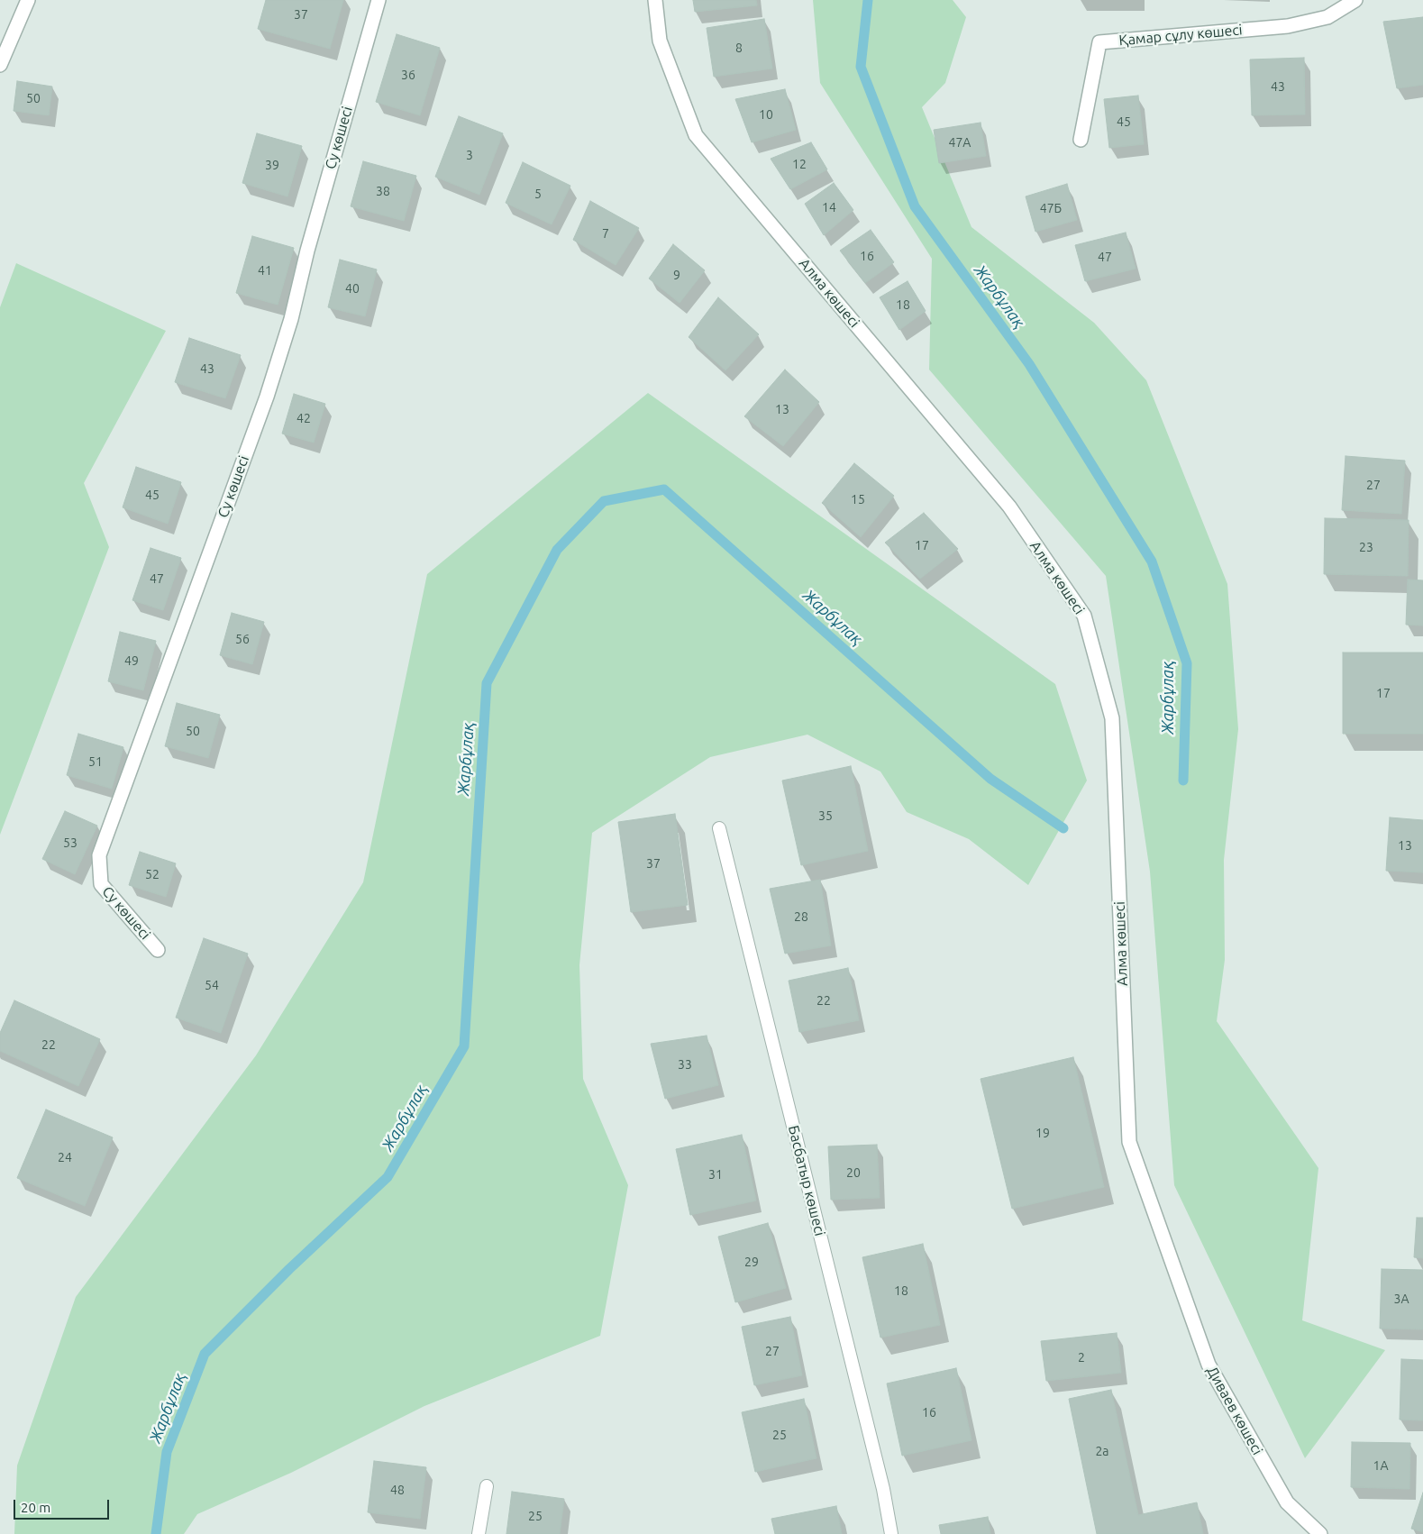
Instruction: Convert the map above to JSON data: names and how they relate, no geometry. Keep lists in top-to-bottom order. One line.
{"streets":{"street":["Қамар сұлу көшесі","Су көшесі","Алма көшесі","Диваев көшесі"],"lane":["Басбатыр көшесі"]},"crossings":[["Алма көшесі","Диваев көшесі"]],"water":["Жарбұлақ"],"house_numbers":["37","8","36","43","50","10","45","47А","3","12","39","38","5","14","47Б","7","16","47","41","9","40","18","43","13","42","27","45","15","17","23","47","56","49","17","50","51","35","53","13","37","52","28","54","22","22","33","19","24","20","31","29","18","3А","27","2","16","25","2а","1А","48","25"],"scale_bar":"20 m"}
